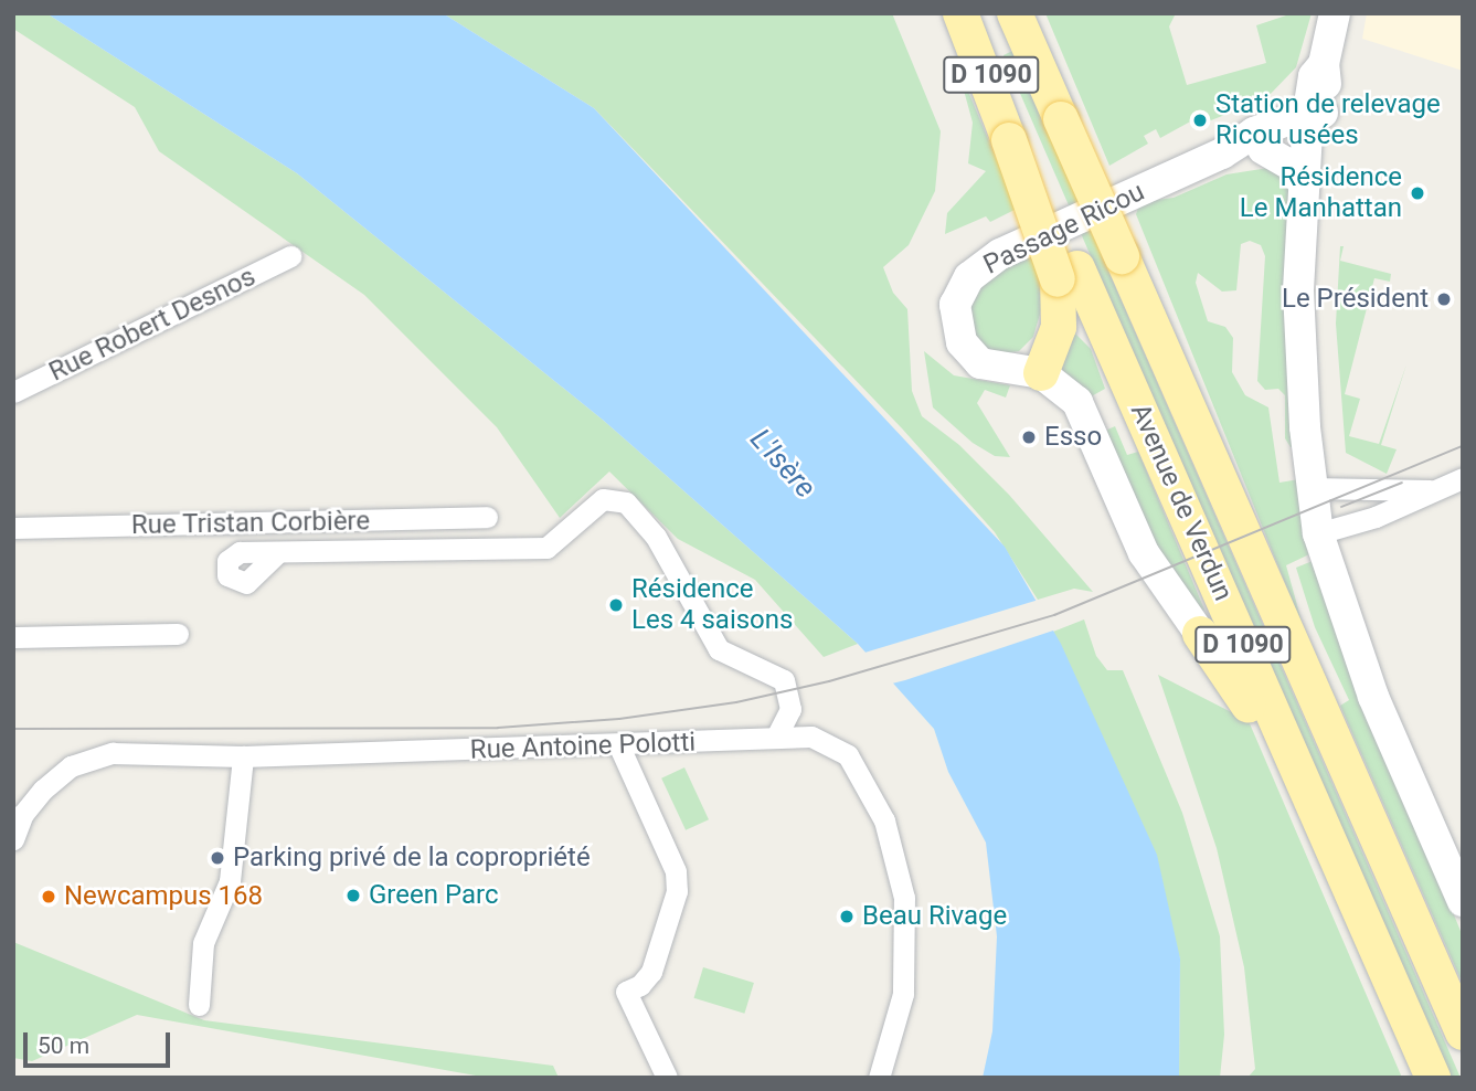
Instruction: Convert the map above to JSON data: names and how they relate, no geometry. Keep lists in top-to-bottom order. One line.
{"streets":{"main road":["D 1090","Avenue de Verdun"],"street":["Passage Ricou","Rue Robert Desnos","Rue Tristan Corbière","Rue Antoine Polotti"]},"water":["L'Isère"],"places":["Station de relevage Ricou usées","Résidence Le Manhattan","Le Président","Esso","Résidence Les 4 saisons","Parking privé de la copropriété","Green Parc","Newcampus 168","Beau Rivage"],"scale_bar":"50 m"}
